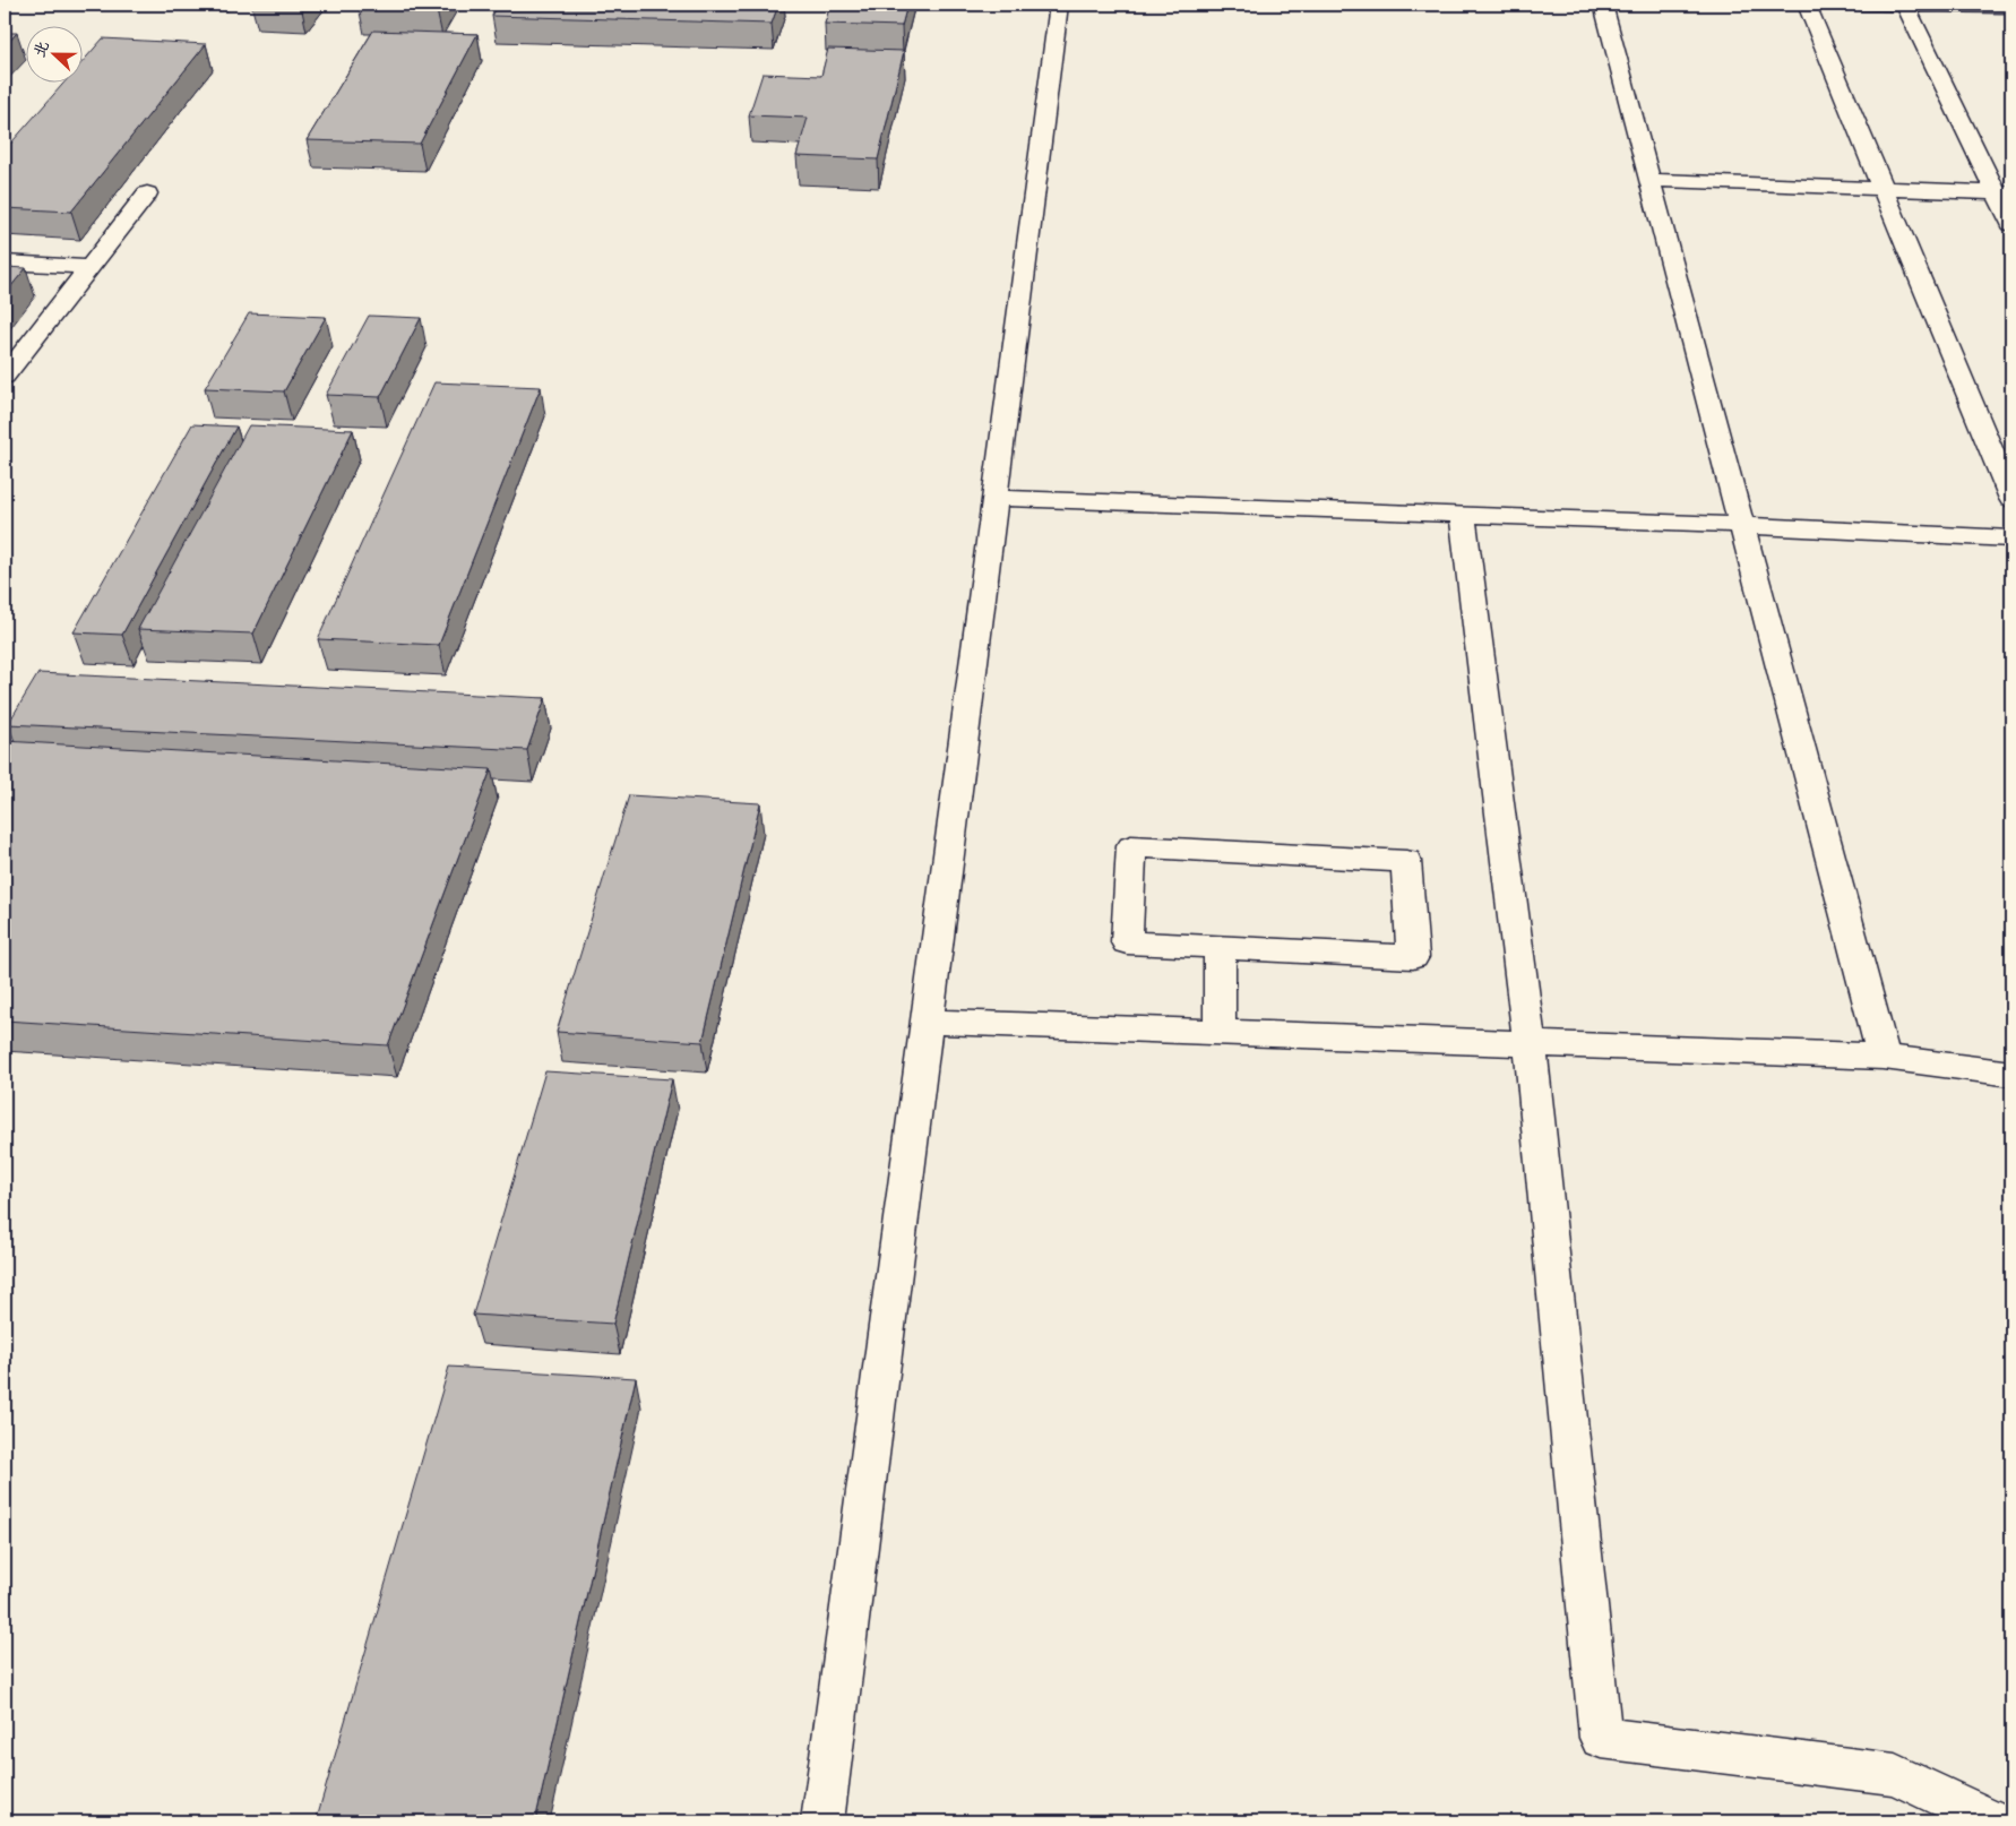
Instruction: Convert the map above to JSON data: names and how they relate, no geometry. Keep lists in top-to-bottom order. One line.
{"north":"left"}
